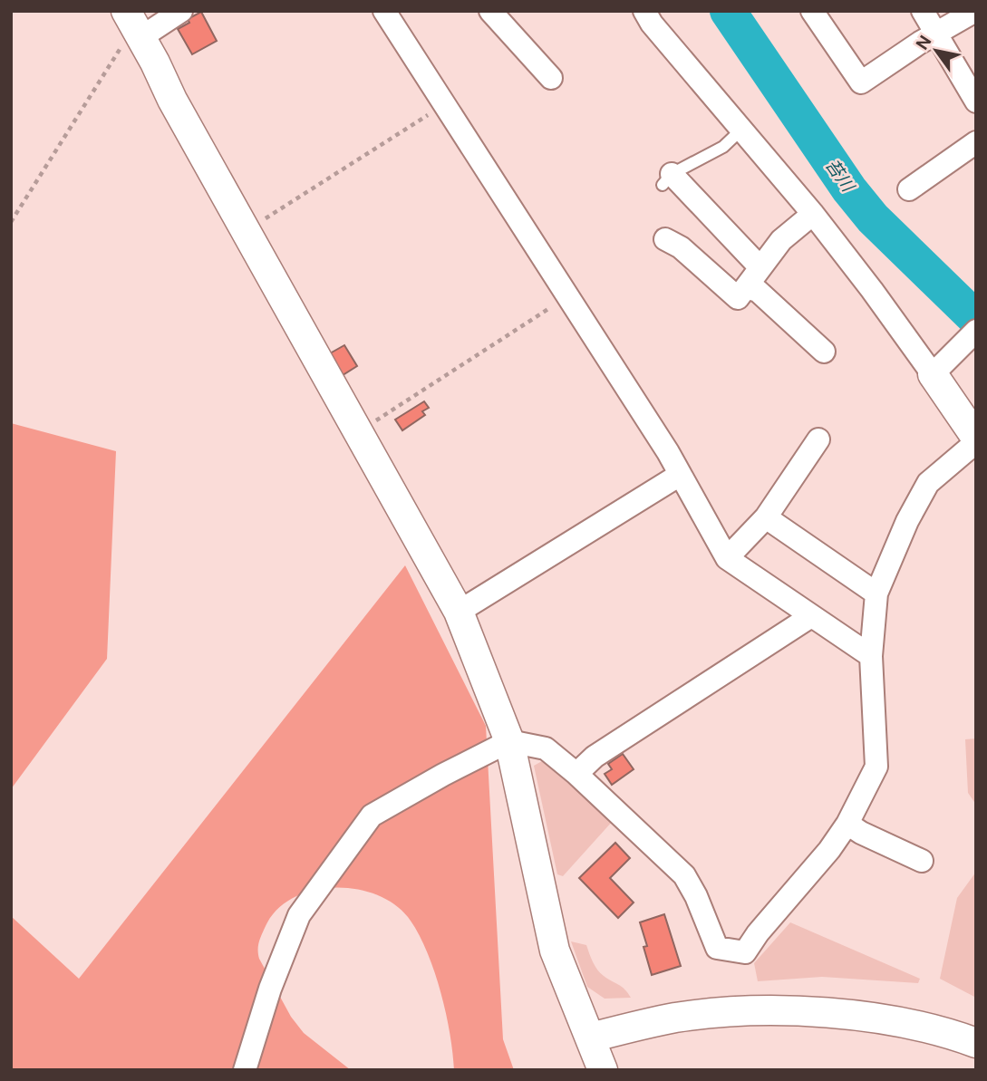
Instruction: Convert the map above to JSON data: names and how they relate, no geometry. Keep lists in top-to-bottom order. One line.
{"water":["苔川"],"north":"top left"}
